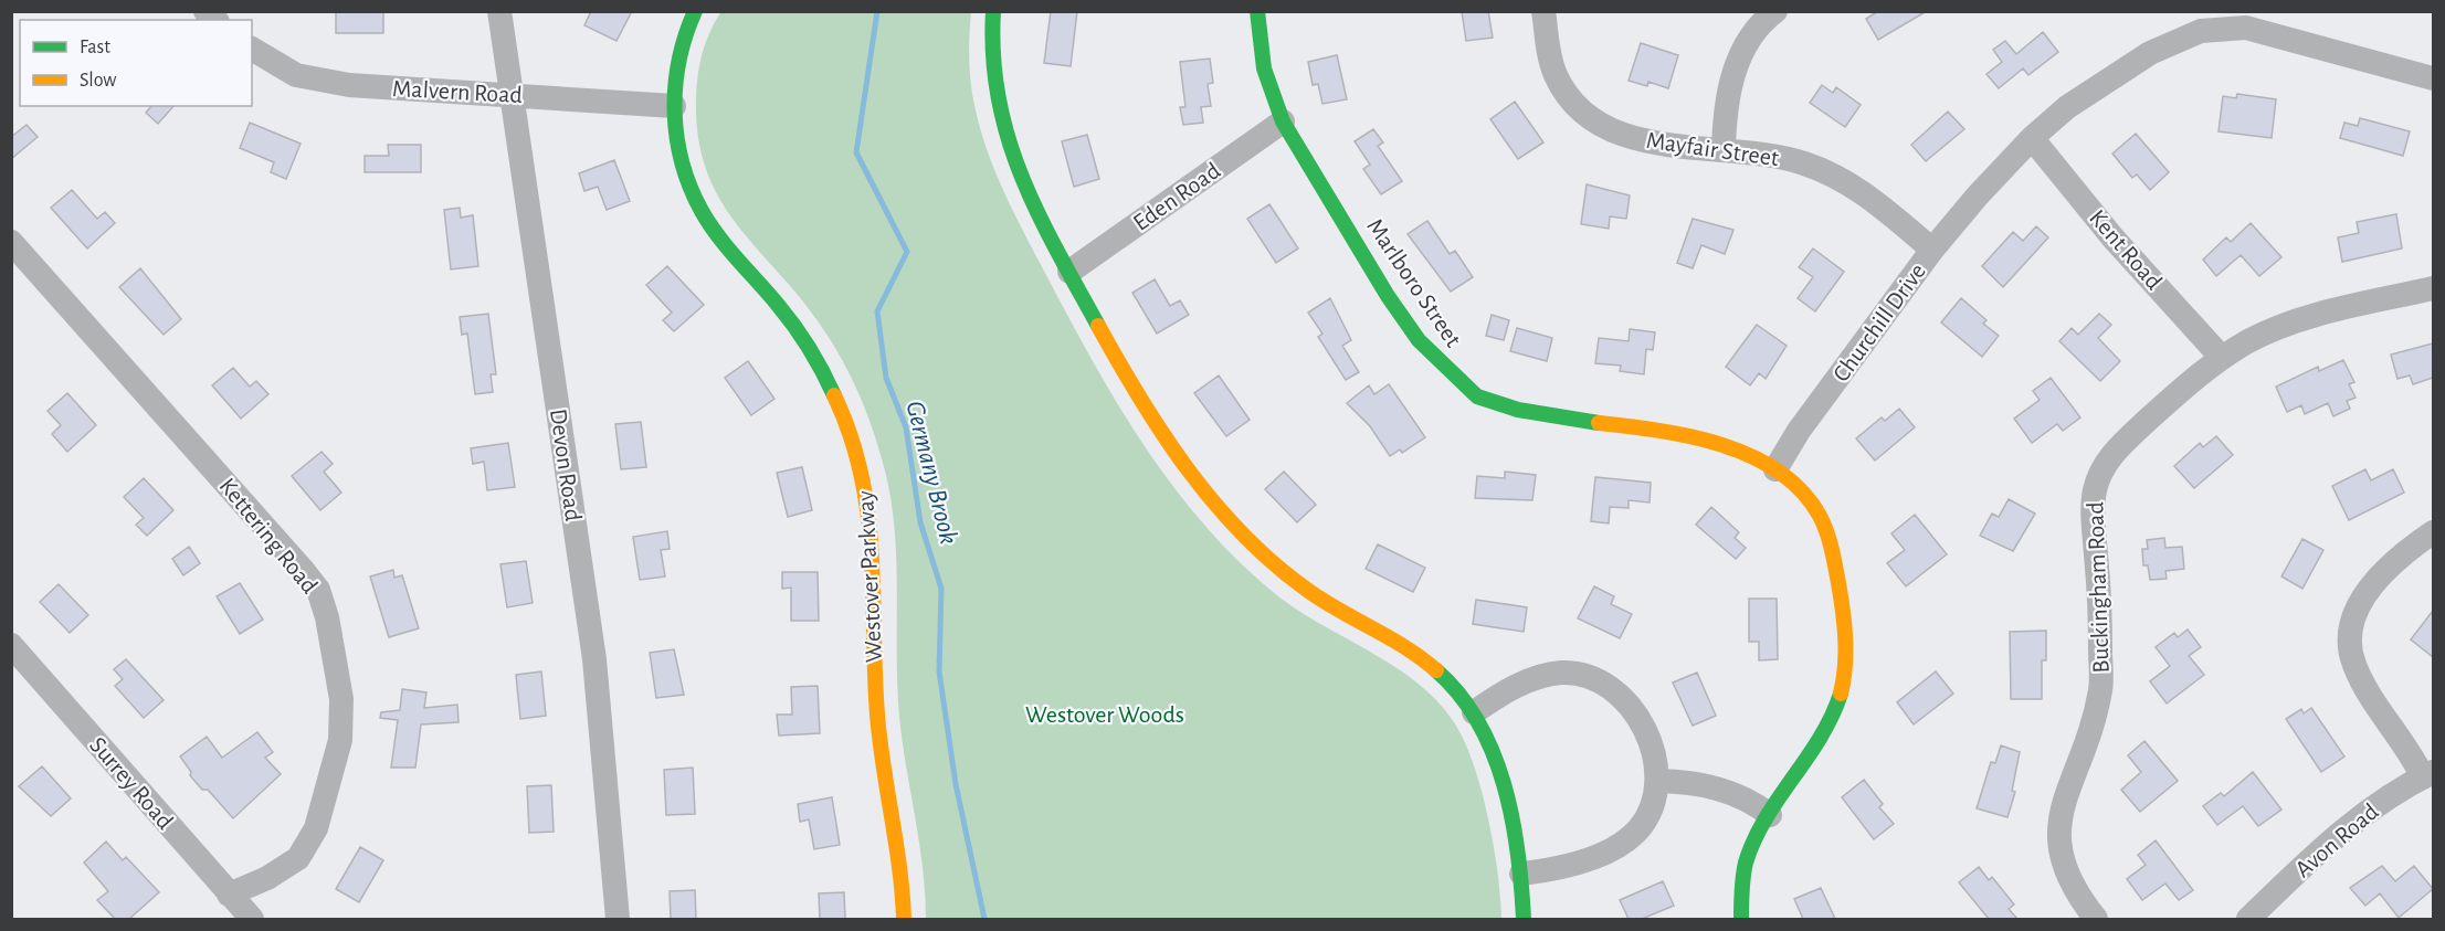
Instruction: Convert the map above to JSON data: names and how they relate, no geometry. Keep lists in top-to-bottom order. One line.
{"streets":{"street":["Malvern Road","Mayfair Street","Eden Road","Kent Road","Marlboro Street","Churchill Drive","Devon Road","Kettering Road","Westover Parkway","Buckingham Road","Surrey Road","Avon Road"]},"crossings":[["Malvern Road","Devon Road"],["Malvern Road","Westover Parkway"],["Mayfair Street","Churchill Drive"],["Eden Road","Marlboro Street"],["Kent Road","Churchill Drive"],["Kent Road","Buckingham Road"],["Marlboro Street","Churchill Drive"],["Kettering Road","Surrey Road"]],"water":["Germany Brook"],"parks":["Westover Woods"],"legend":["Fast","Slow"]}
